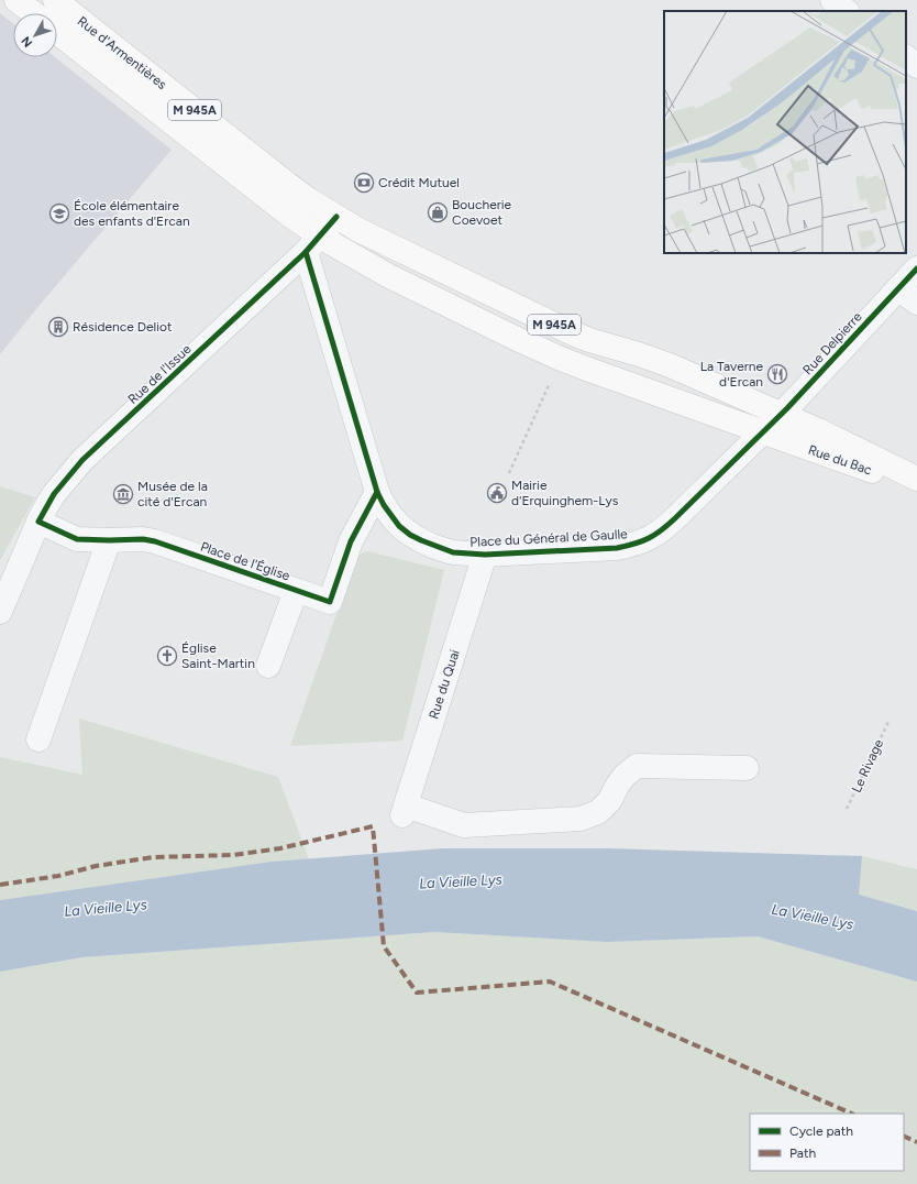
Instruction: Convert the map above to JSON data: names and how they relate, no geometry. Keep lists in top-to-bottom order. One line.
{"streets":{"main road":["Rue d'Armentières","M 945A","Rue du Bac"],"street":["Rue Delpierre","Rue de l'Issue","Place du Général de Gaulle","Place de l'Église","Rue du Quai"],"path":["Le Rivage"]},"crossings":[["Rue d'Armentières","M 945A"],["Rue d'Armentières","Rue de l'Issue"],["Rue d'Armentières","Place du Général de Gaulle"],["M 945A","Rue Delpierre"],["M 945A","Rue de l'Issue"],["M 945A","Rue du Bac"],["M 945A","Place du Général de Gaulle"],["Rue Delpierre","Rue du Bac"],["Rue Delpierre","Place du Général de Gaulle"],["Rue de l'Issue","Place du Général de Gaulle"],["Rue de l'Issue","Place de l'Église"],["Rue du Bac","Place du Général de Gaulle"],["Place du Général de Gaulle","Place de l'Église"],["Place du Général de Gaulle","Rue du Quai"]],"water":["La Vieille Lys"],"places":{"bank":["Crédit Mutuel"],"shop":["Boucherie Coevoet"],"school or university":["École élémentaire des enfants d'Ercan"],"building":["Résidence Deliot"],"restaurant":["La Taverne d'Ercan"],"public building":["Mairie d'Erquinghem-Lys"],"museum":["Musée de la cité d'Ercan"],"church":["Église Saint-Martin"]},"legend":["Cycle path","Path"],"north":"bottom left"}
